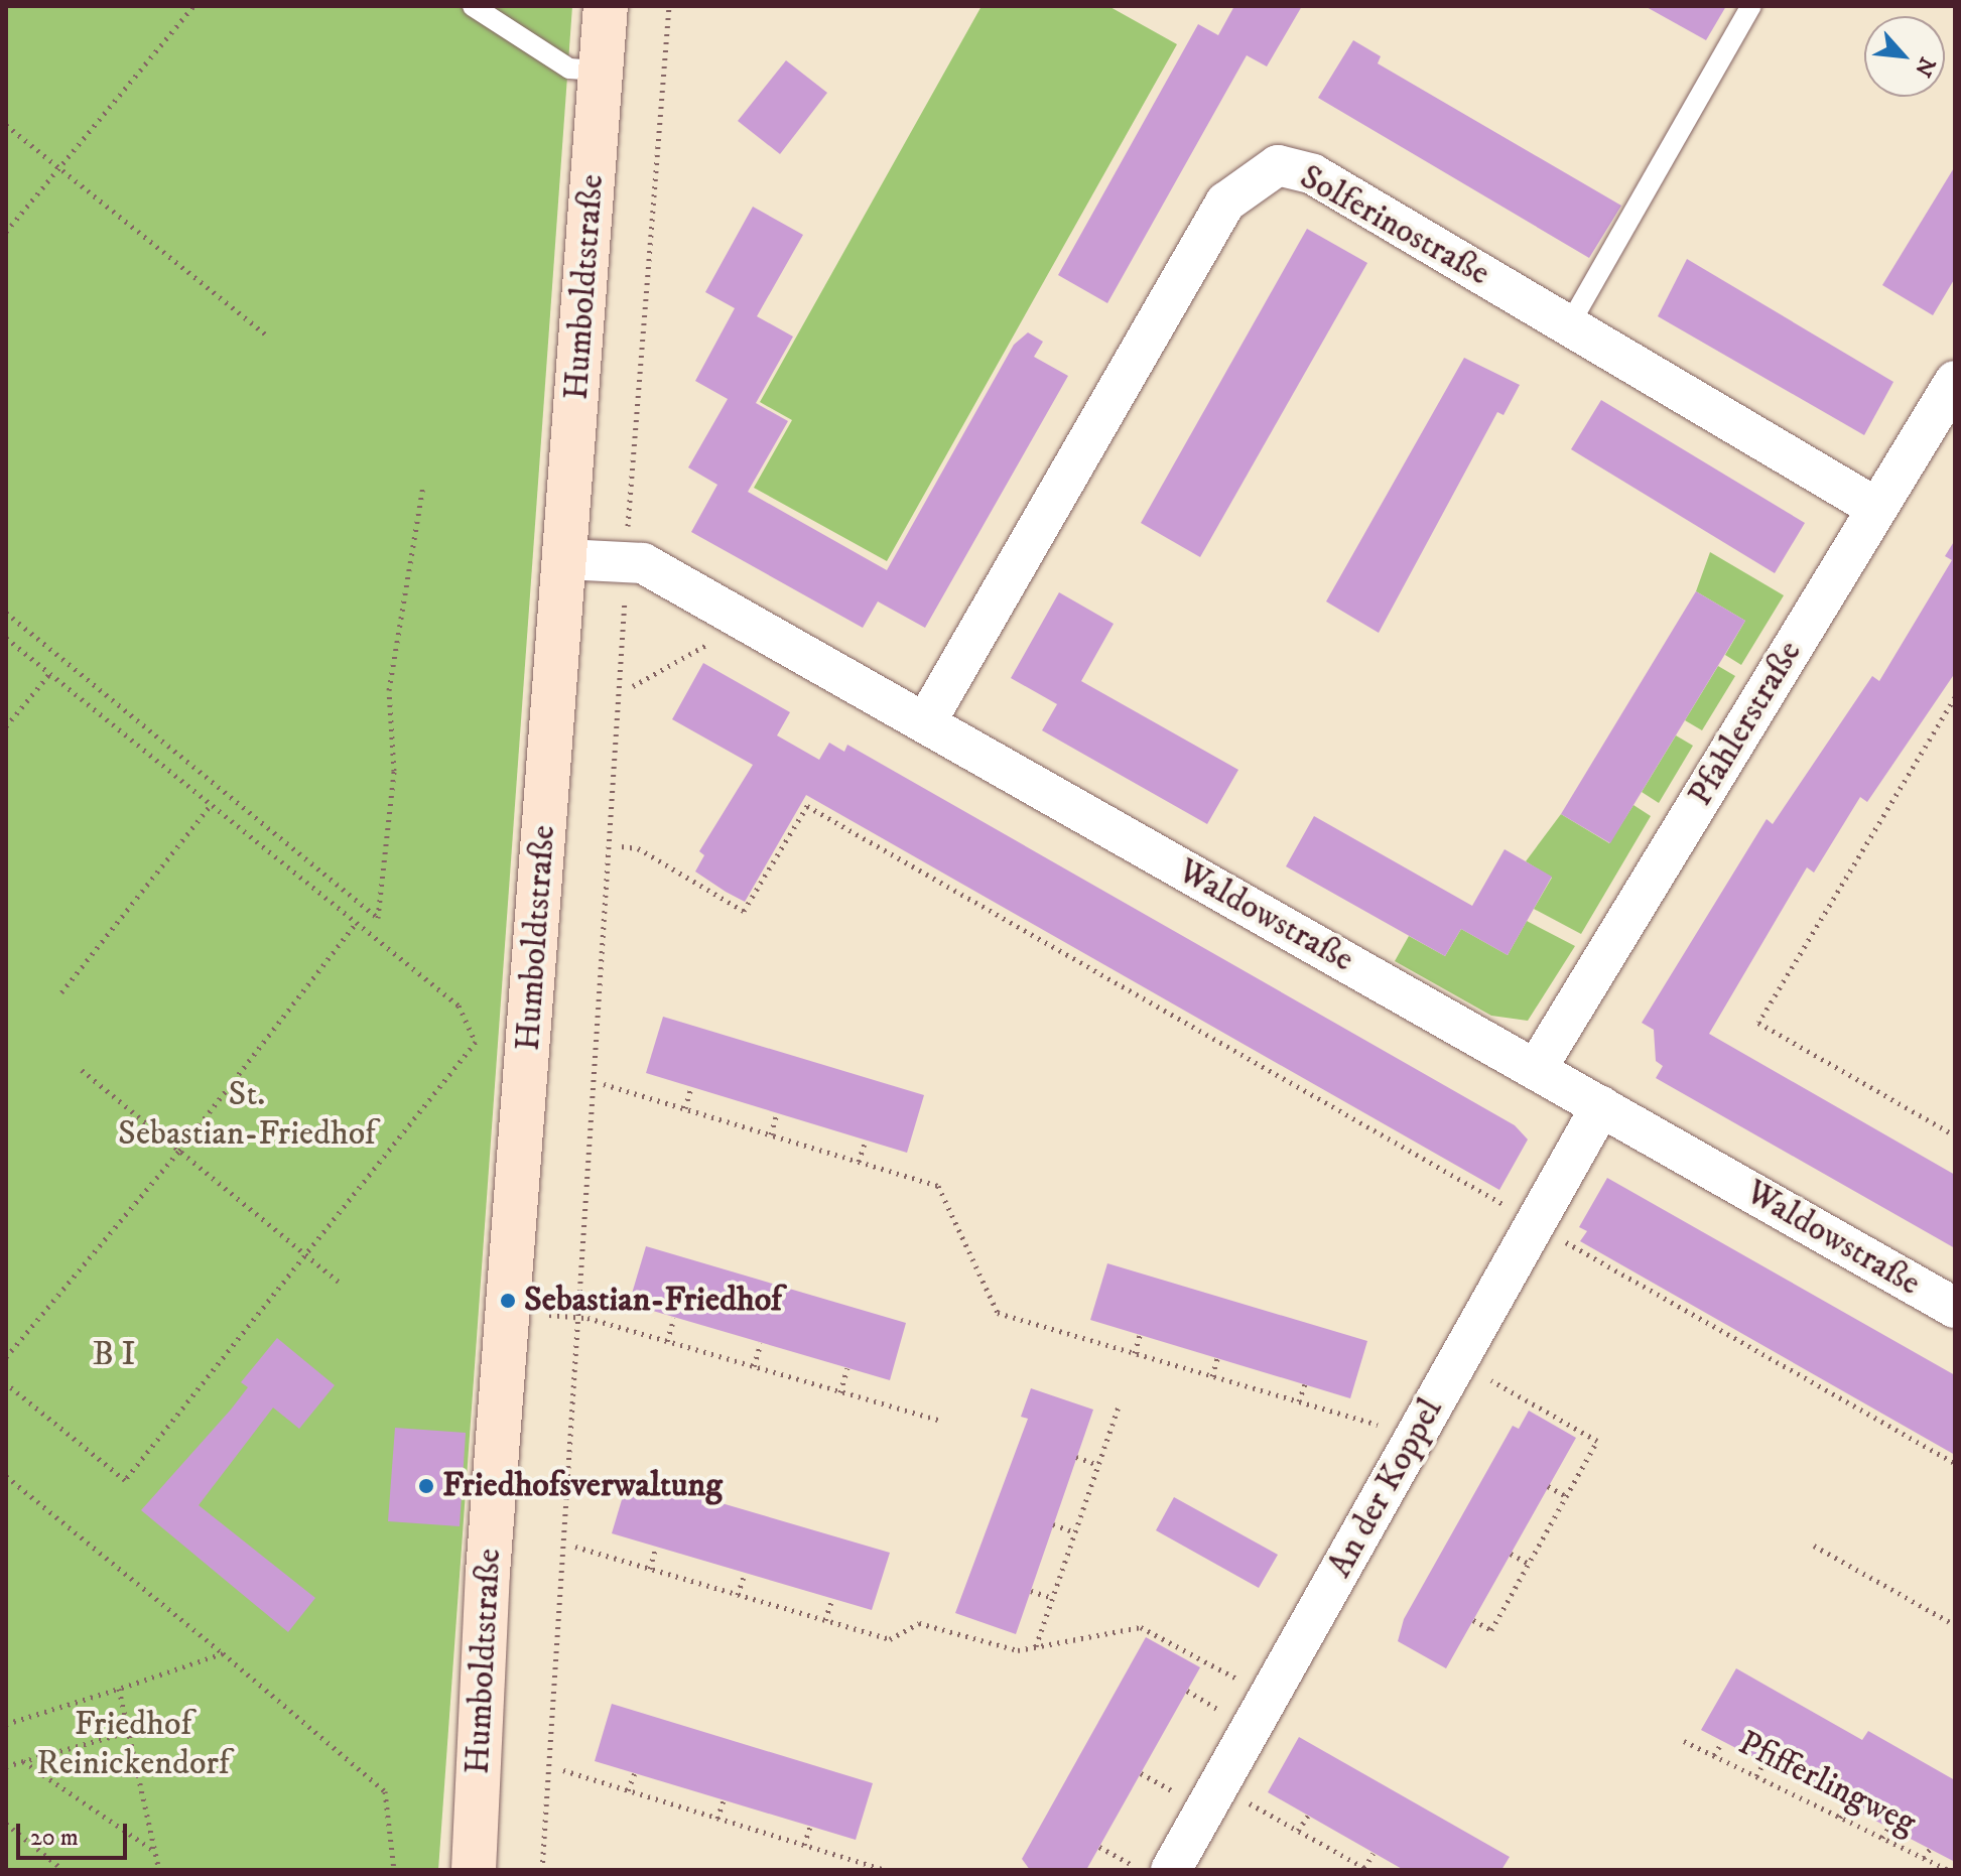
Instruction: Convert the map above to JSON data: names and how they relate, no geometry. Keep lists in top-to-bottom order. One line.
{"streets":{"street":["Solferinostraße","Humboldtstraße","Pfahlerstraße","Waldowstraße","An der Koppel"],"path":["Pfifferlingweg"]},"crossings":[["Solferinostraße","Pfahlerstraße"],["Solferinostraße","Waldowstraße"],["Humboldtstraße","Waldowstraße"],["Pfahlerstraße","Waldowstraße"],["Waldowstraße","An der Koppel"]],"parks":["St. Sebastian-Friedhof","B I","Friedhof Reinickendorf"],"places":["Sebastian-Friedhof","Friedhofsverwaltung"],"scale_bar":"20 m","north":"bottom right"}
